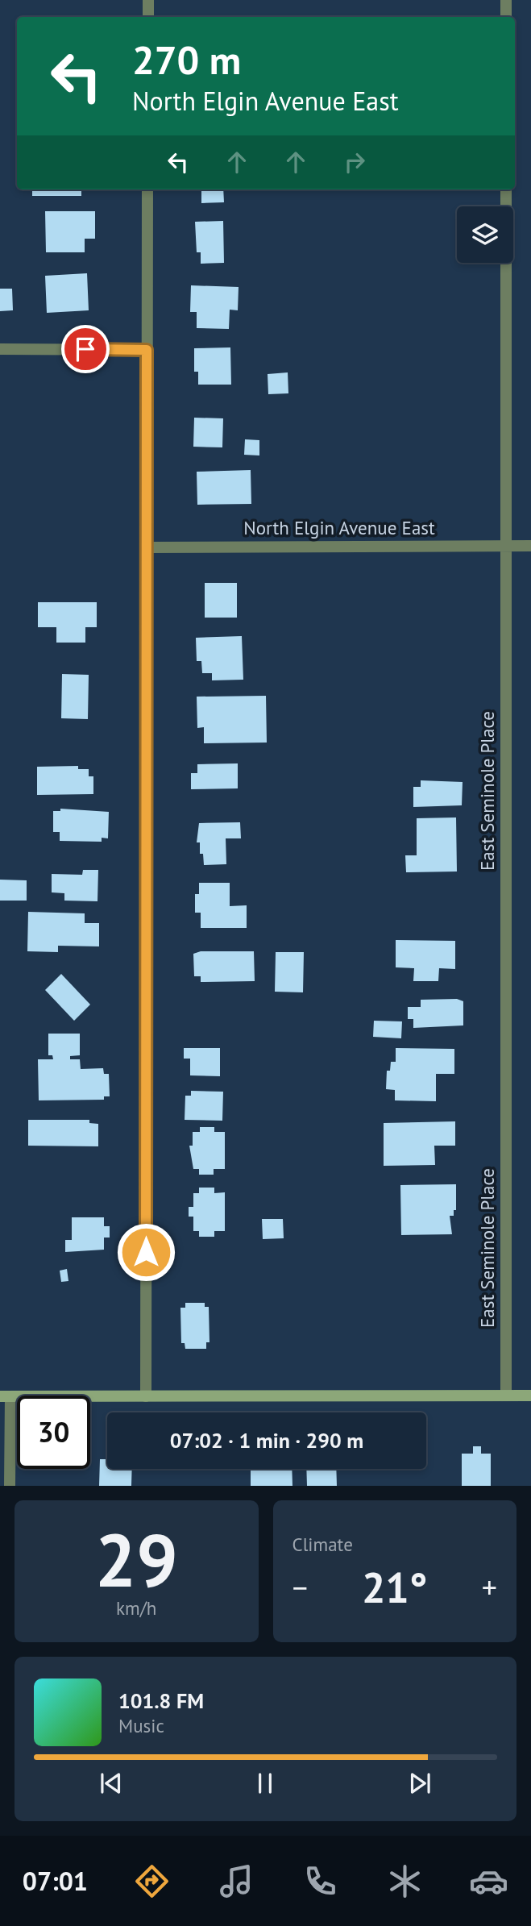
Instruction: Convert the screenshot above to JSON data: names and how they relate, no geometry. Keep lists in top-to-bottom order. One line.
{"streets":{"street":["North Elgin Avenue East","East Seminole Place"]},"crossings":[["North Elgin Avenue East","East Seminole Place"]],"page":{"turn":["270 m","North Elgin Avenue East"],"limit":"30","trip":"07:02 · 1 min · 290 m","tile":[["29","km/h"],"Climate"],"heat":["−","21°","+"],"song":["101.8 FM","Music"],"tabs":"07:01"}}
